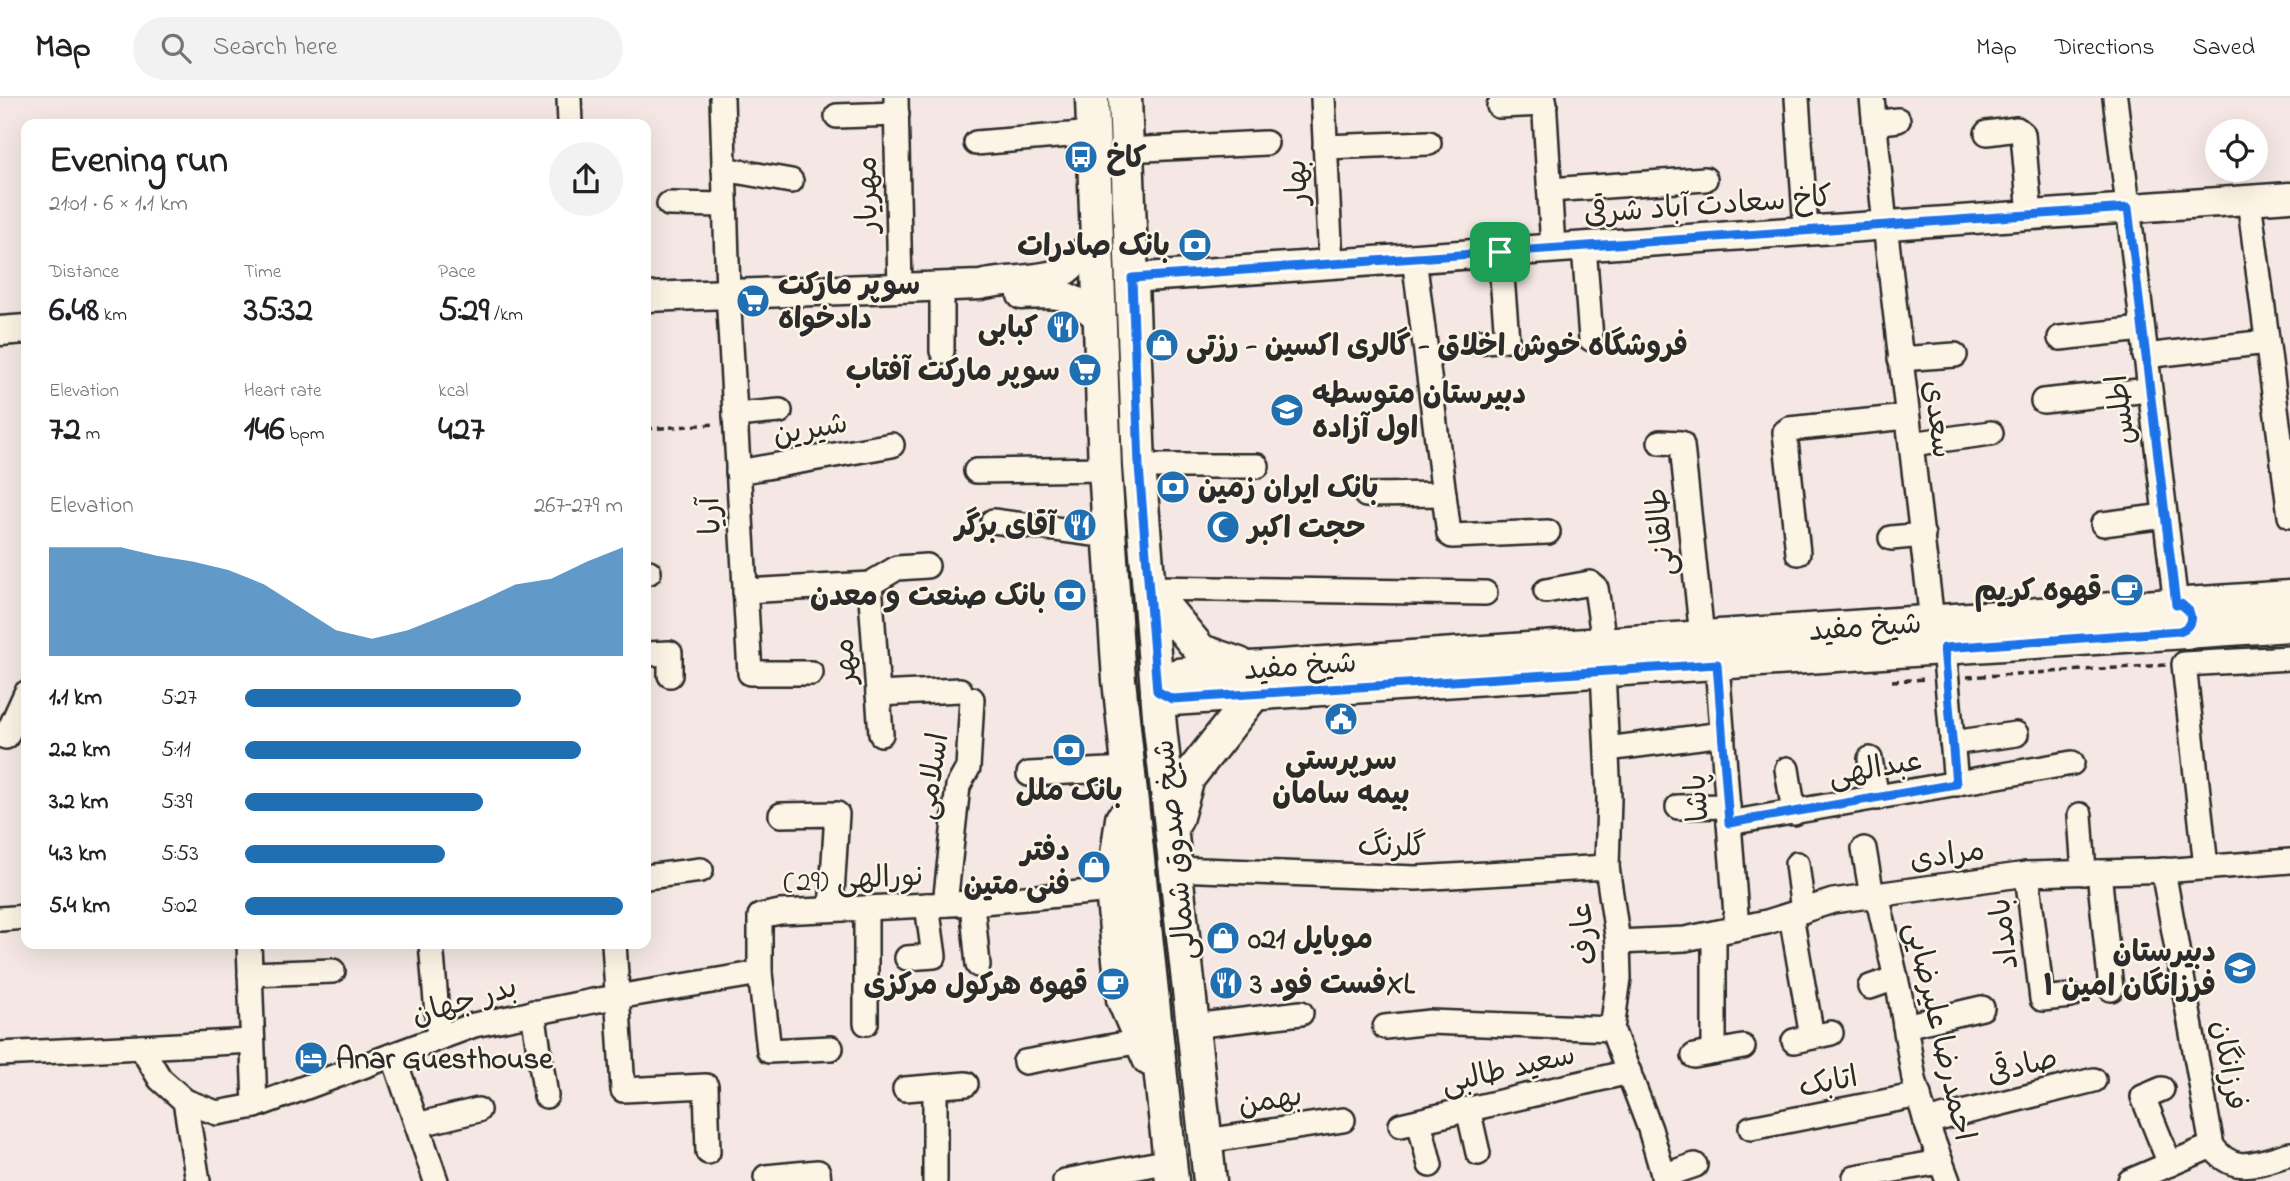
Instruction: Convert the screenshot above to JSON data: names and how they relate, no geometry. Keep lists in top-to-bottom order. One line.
{"streets":{"main road":["شیخ مفید","شیخ صدوق شمالی"],"street":["بهار","مهریار","کاخ سعادت آباد شرقی","اطلس","سعدی","شیرین","آریا","طالقانی","مهر","عبدالهی","اسلامی","پاشا","گلرنگ","مرادی","نورالهی (29)","عارف","بامداد","بدر جهان","احمدرضا علیرضایی","صادقی","فرزانگان","سعید طالبی","اتابک","بهمن"]},"crossings":[["بهار","کاخ سعادت آباد شرقی"],["کاخ سعادت آباد شرقی","اطلس"],["کاخ سعادت آباد شرقی","سعدی"],["کاخ سعادت آباد شرقی","شیخ صدوق شمالی"],["اطلس","شیخ مفید"],["سعدی","شیخ مفید"],["سعدی","عبدالهی"],["شیرین","آریا"],["طالقانی","شیخ مفید"],["شیخ مفید","پاشا"],["شیخ مفید","شیخ صدوق شمالی"],["شیخ مفید","عارف"],["مهر","اسلامی"],["عبدالهی","پاشا"],["اسلامی","نورالهی (29)"],["پاشا","مرادی"],["گلرنگ","شیخ صدوق شمالی"],["گلرنگ","عارف"],["شیخ صدوق شمالی","بهمن"],["مرادی","عارف"],["مرادی","بامداد"],["مرادی","احمدرضا علیرضایی"],["مرادی","فرزانگان"],["عارف","سعید طالبی"],["احمدرضا علیرضایی","صادقی"],["احمدرضا علیرضایی","اتابک"]],"places":{"bus stop":["کاخ"],"bank":["بانک صادرات","بانک ایران زمین","بانک صنعت و معدن","بانک ملل"],"supermarket":["سوپر مارکت دادخواه","سوپر مارکت آفتاب"],"restaurant":["کبابی","آقاى برگر","فست فود 3XL"],"shop":["فروشگاه خوش اخلاق - گالری اکسین - رزتی","دفتر فنی متین","موبایل 021"],"school or university":["دبیرستان متوسطه اول آزاده","دبیرستان فرزانگان امین ۱"],"mosque":["حجت اکبر"],"cafe":["قهوه کریم","قهوه هرکول مرکزی"],"public building":["سرپرستی بیمه سامان"],"hotel":["Anar Guesthouse"]},"page":{"header":"Map","search":"Search here","nav":["Map","Directions","Saved"],"heading":["Evening run","21:01 · 6 × 1.1 km"],"stats":[["Distance","6.48 km"],["Time","35:32"],["Pace","5:29 /km"],["Elevation","72 m"],["Heart rate","146 bpm"],["kcal","427"]],"chart":["Elevation","267–279 m"],"list":[{"name":"1.1 km","note":"5:27"},{"name":"2.2 km","note":"5:11"},{"name":"3.2 km","note":"5:39"},{"name":"4.3 km","note":"5:53"},{"name":"5.4 km","note":"5:02"}]}}
